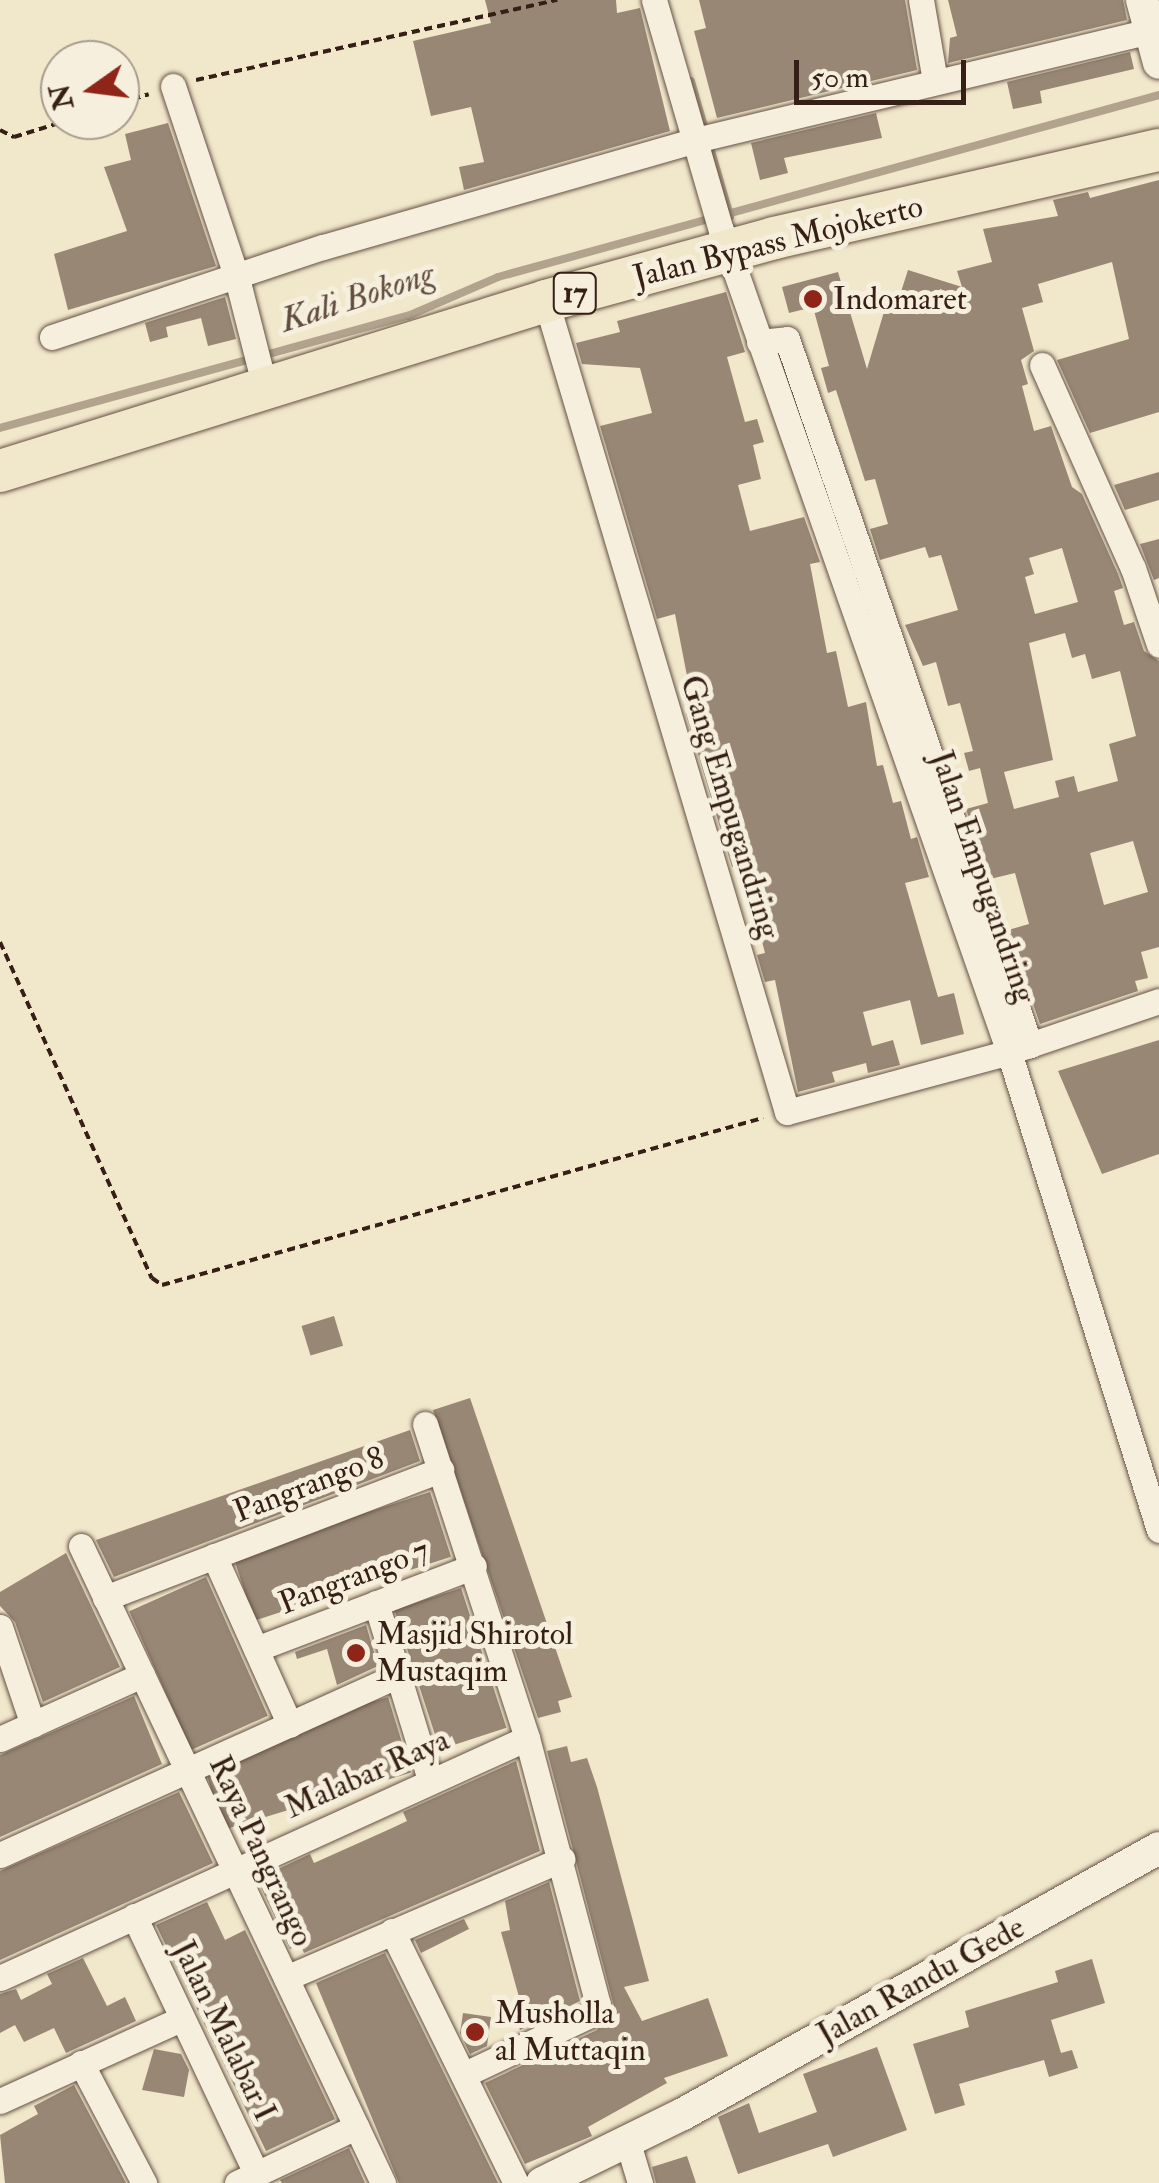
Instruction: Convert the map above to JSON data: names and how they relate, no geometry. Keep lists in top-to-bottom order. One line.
{"streets":{"highway":["Jalan Bypass Mojokerto","17"],"street":["Gang Empugandring","Jalan Empugandring","Pangrango 8","Pangrango 7","Malabar Raya","Raya Pangrango","Jalan Randu Gede","Jalan Malabar I"]},"crossings":[["Jalan Bypass Mojokerto","Gang Empugandring"],["Jalan Bypass Mojokerto","Jalan Empugandring"],["Pangrango 8","Raya Pangrango"],["Malabar Raya","Raya Pangrango"],["Malabar Raya","Jalan Malabar I"]],"water":["Kali Bokong"],"places":["Indomaret","Masjid Shirotol Mustaqim","Musholla al Muttaqin"],"scale_bar":"50 m","north":"left"}
